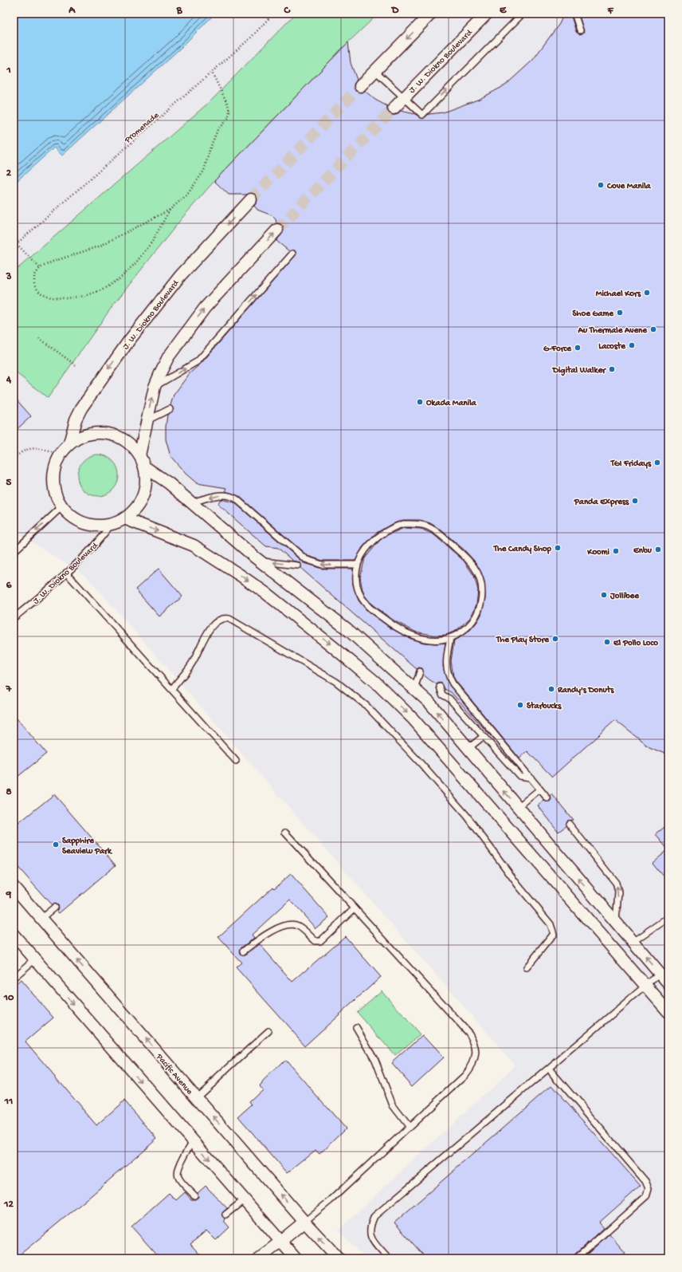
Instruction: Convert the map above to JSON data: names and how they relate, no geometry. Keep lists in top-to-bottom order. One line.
{"streets":{"street":["J. W. Diokno Boulevard","Pacific Avenue"],"path":["Promenade"]},"places":["Cove Manila","Michael Kors","Shoe Game","Au Thermale Avene","Lacoste","G-Force","Digital Walker","Okada Manila","TGI Fridays","Panda Express","The Candy Shop","Enbu","Koomi","Jollibee","The Play Store","El Pollo Loco","Randy's Donuts","Starbucks","Sapphire Seaview Park"],"grid":{"columns":["A","B","C","D","E","F"],"rows":["1","2","3","4","5","6","7","8","9","10","11","12"]}}
